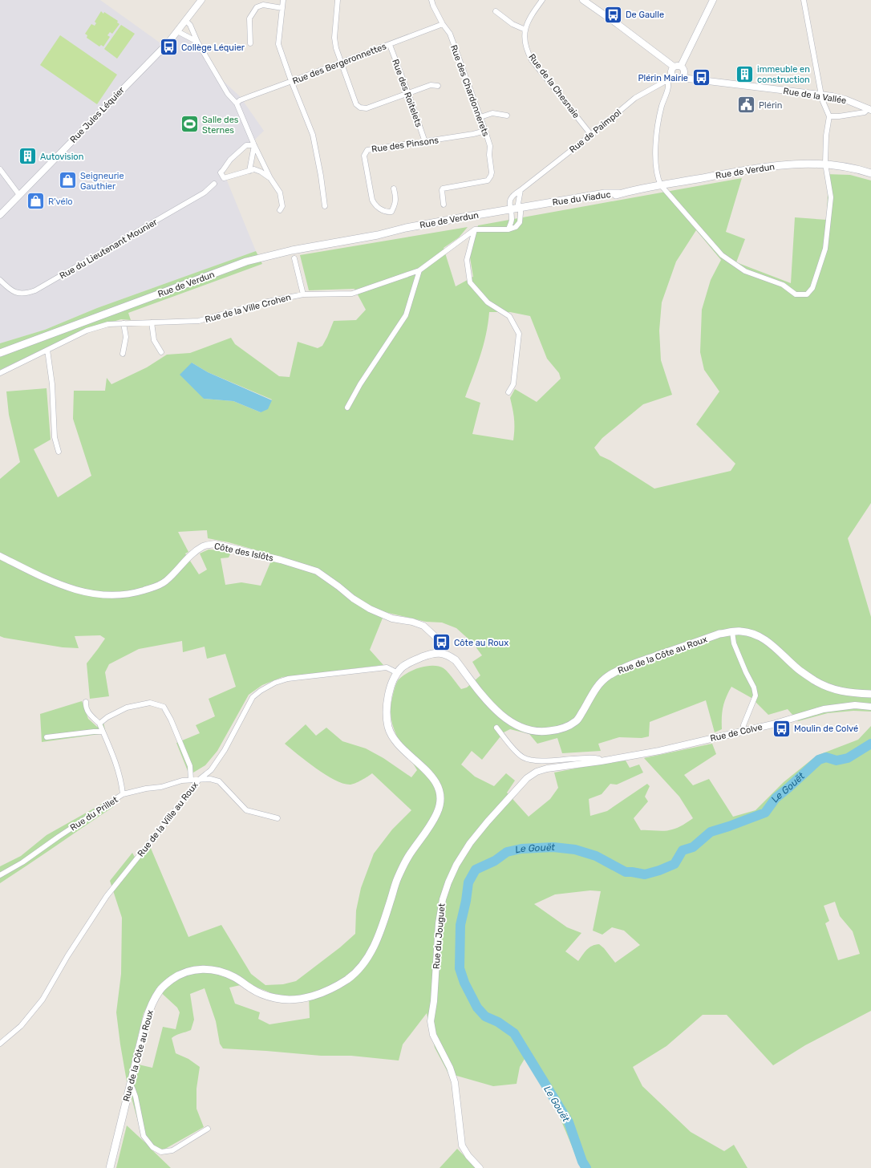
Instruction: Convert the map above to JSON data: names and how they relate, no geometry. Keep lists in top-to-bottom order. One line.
{"streets":{"main road":["Rue de Verdun","Rue du Viaduc","Rue de la Côte au Roux"],"street":["Rue des Bergeronnettes","Rue de la Chesnaie","Rue des Chardonnerets","Rue des Roitelets","Rue de la Vallée","Rue Jules Léquier","Rue de Paimpol","Rue des Pinsons","Rue du Lieutenant Mounier","Rue de la Ville Crohen","Côte des Islôts","Rue de Colve","Rue du Prillet","Rue de la Ville au Roux","Rue du Jouguet"]},"crossings":[["Rue des Bergeronnettes","Rue des Chardonnerets"],["Rue des Bergeronnettes","Rue des Roitelets"],["Rue de la Chesnaie","Rue de Paimpol"],["Rue des Chardonnerets","Rue des Pinsons"],["Rue des Roitelets","Rue des Pinsons"],["Rue de la Vallée","Rue de Paimpol"],["Rue de Paimpol","Rue de Verdun"],["Rue de Verdun","Rue du Viaduc"],["Côte des Islôts","Rue de la Côte au Roux"],["Rue de la Côte au Roux","Rue de la Ville au Roux"],["Rue de Colve","Rue du Jouguet"],["Rue du Prillet","Rue de la Ville au Roux"]],"water":["Le Gouët"],"places":{"bus stop":["De Gaulle","Collège Léquier","Plérin Mairie","Côte au Roux","Moulin de Colvé"],"building":["immeuble en construction","Autovision"],"public building":["Plérin"],"sports":["Salle des Sternes"],"shop":["Seigneurie Gauthier","R'vélo"]}}
